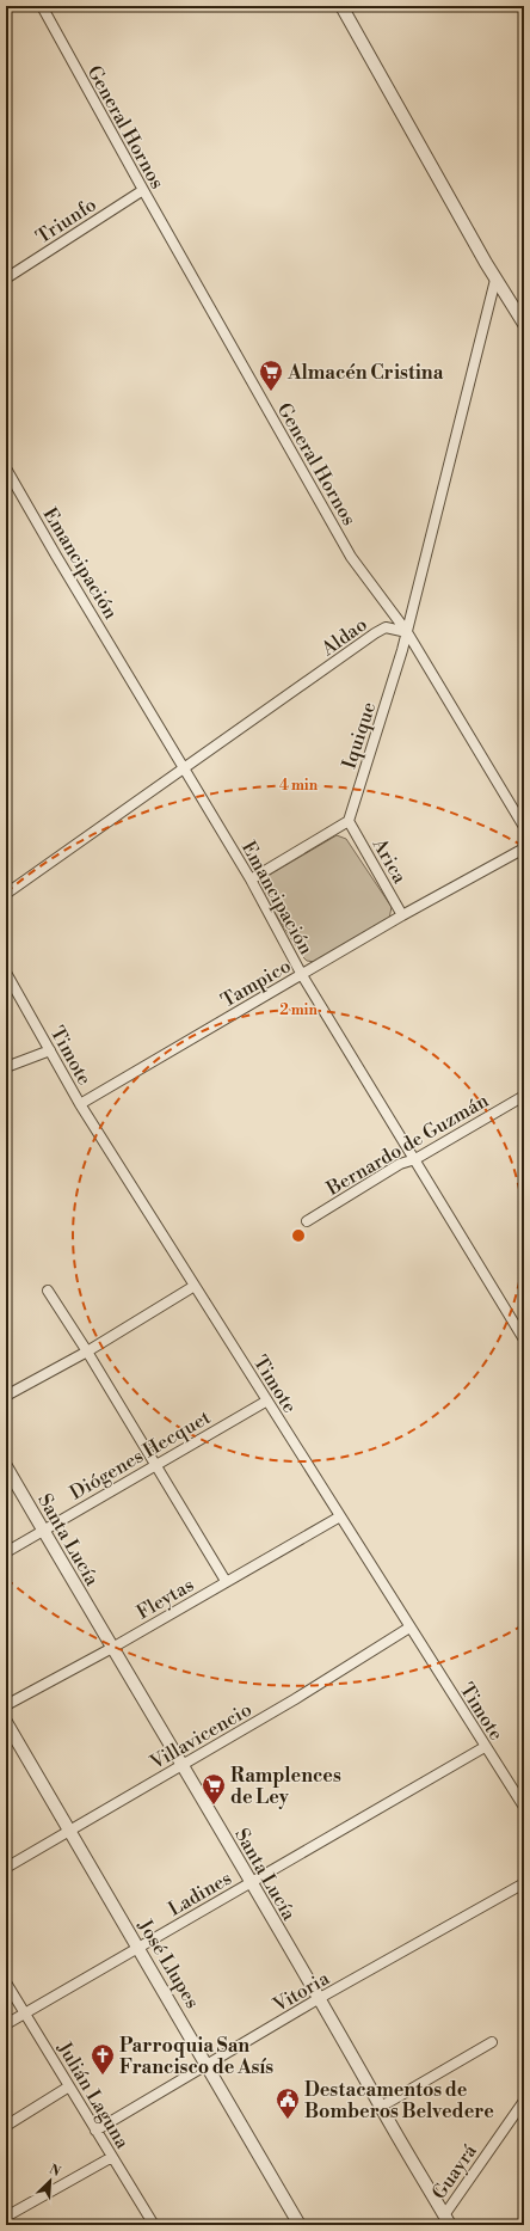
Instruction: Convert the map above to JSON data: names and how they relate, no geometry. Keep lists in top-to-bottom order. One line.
{"streets":{"street":["General Hornos","Triunfo","Emancipación","Aldao","Iquique","Arica","Tampico","Timote","Bernardo de Guzmán","Diógenes Hecquet","Santa Lucía","Fleytas","Villavicencio","Ladines","José Llupes","Vitoria","Julián Laguna","Guayrá"]},"crossings":[["General Hornos","Triunfo"],["General Hornos","Aldao"],["General Hornos","Iquique"],["Emancipación","Aldao"],["Emancipación","Tampico"],["Emancipación","Bernardo de Guzmán"],["Aldao","Iquique"],["Iquique","Arica"],["Arica","Tampico"],["Tampico","Timote"],["Timote","Diógenes Hecquet"],["Timote","Fleytas"],["Timote","Villavicencio"],["Timote","Ladines"],["Diógenes Hecquet","Santa Lucía"],["Santa Lucía","Fleytas"],["Santa Lucía","Villavicencio"],["Santa Lucía","Ladines"],["Santa Lucía","Vitoria"],["Santa Lucía","Guayrá"],["Villavicencio","José Llupes"],["Ladines","José Llupes"],["Ladines","Julián Laguna"],["José Llupes","Vitoria"],["Vitoria","Julián Laguna"]],"places":{"supermarket":["Almacén Cristina","Ramplences de Ley"],"church":["Parroquia San Francisco de Asís"],"public building":["Destacamentos de Bomberos Belvedere"]},"north":"top right","rings":["4 min","2 min"]}
